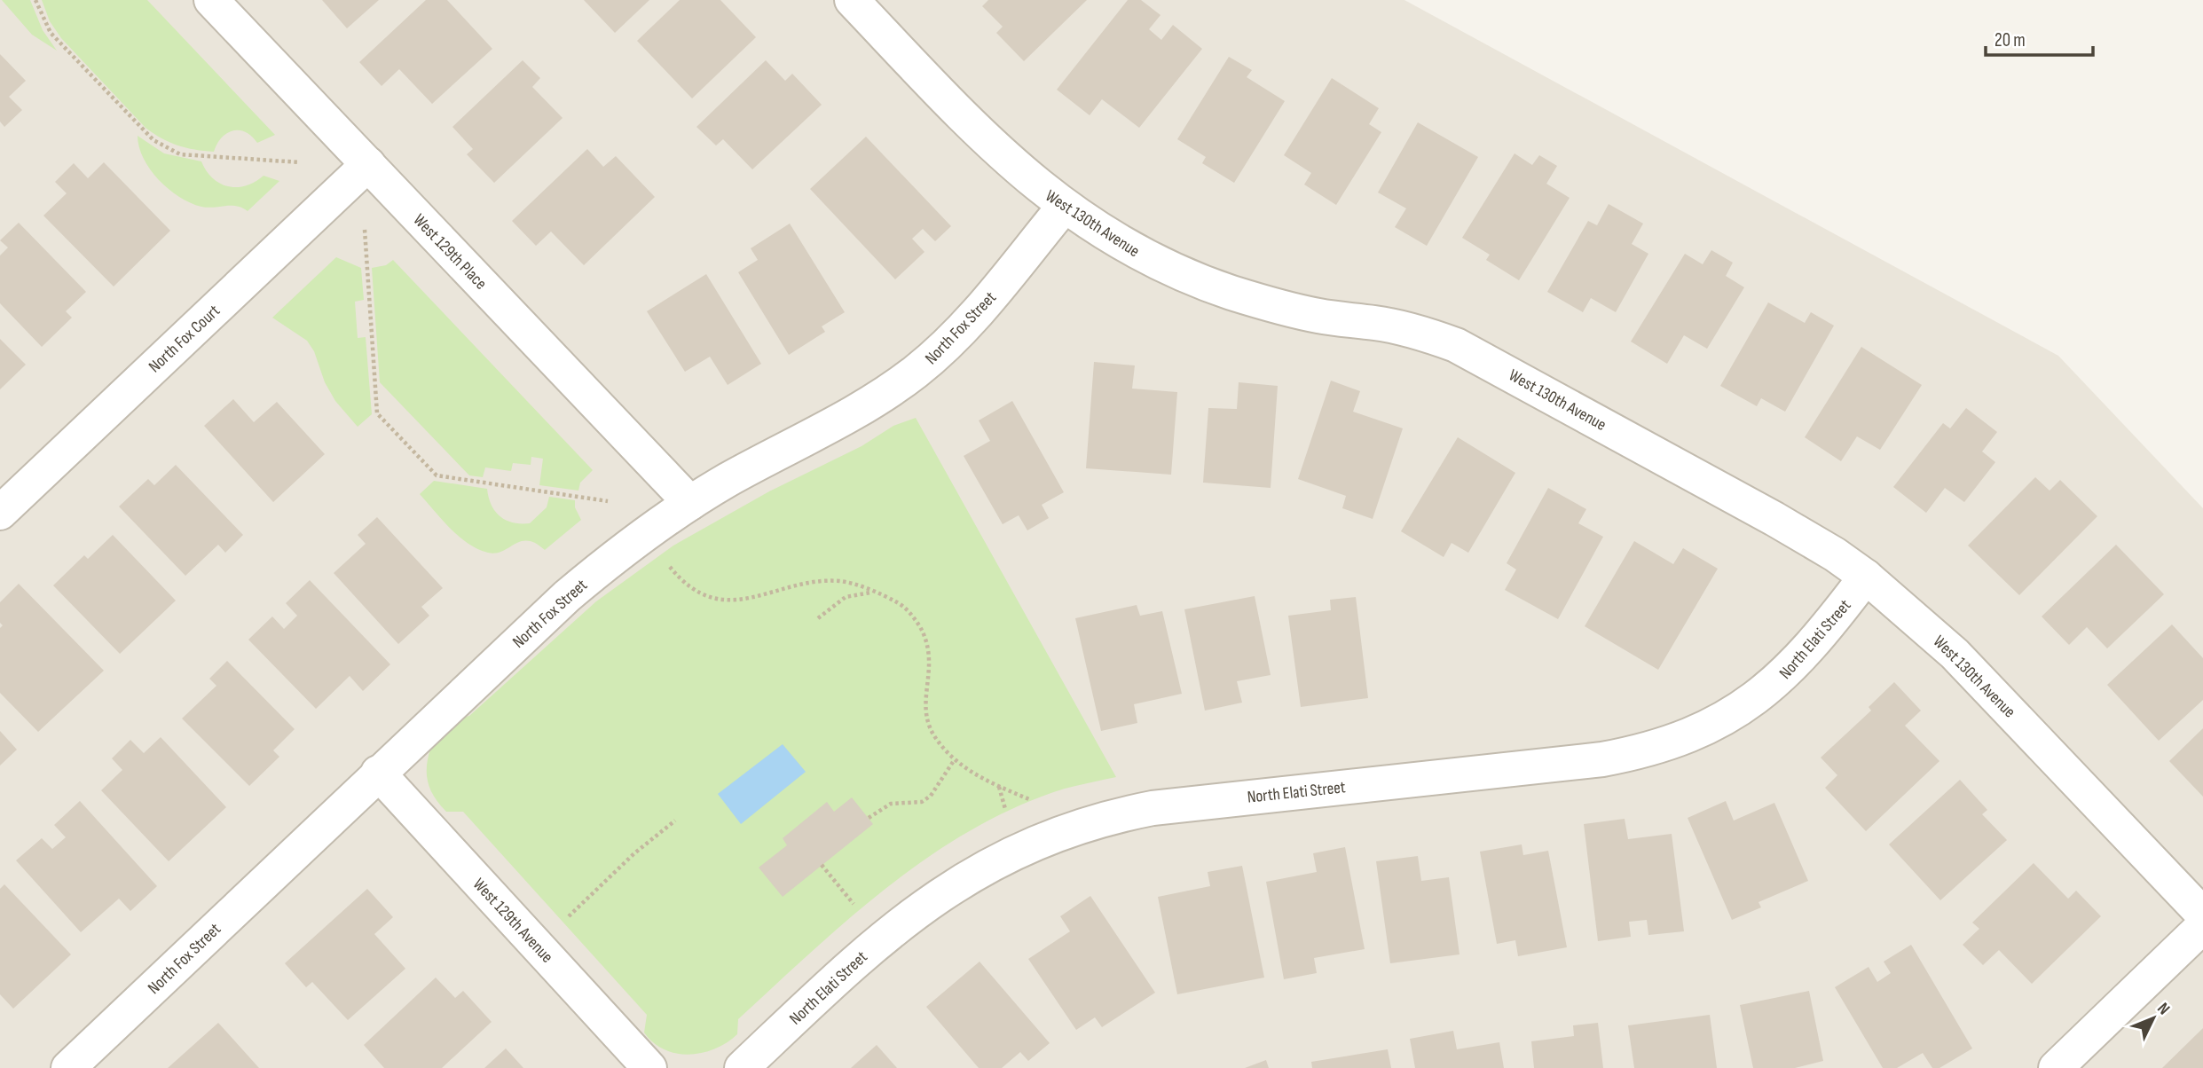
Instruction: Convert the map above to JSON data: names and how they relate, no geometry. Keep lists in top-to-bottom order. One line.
{"streets":{"street":["West 130th Avenue","West 129th Place","North Fox Street","North Fox Court","North Elati Street","West 129th Avenue"]},"crossings":[["West 130th Avenue","North Fox Street"],["West 130th Avenue","North Elati Street"],["West 129th Place","North Fox Street"],["West 129th Place","North Fox Court"],["North Fox Street","West 129th Avenue"]],"scale_bar":"20 m","north":"top right"}
